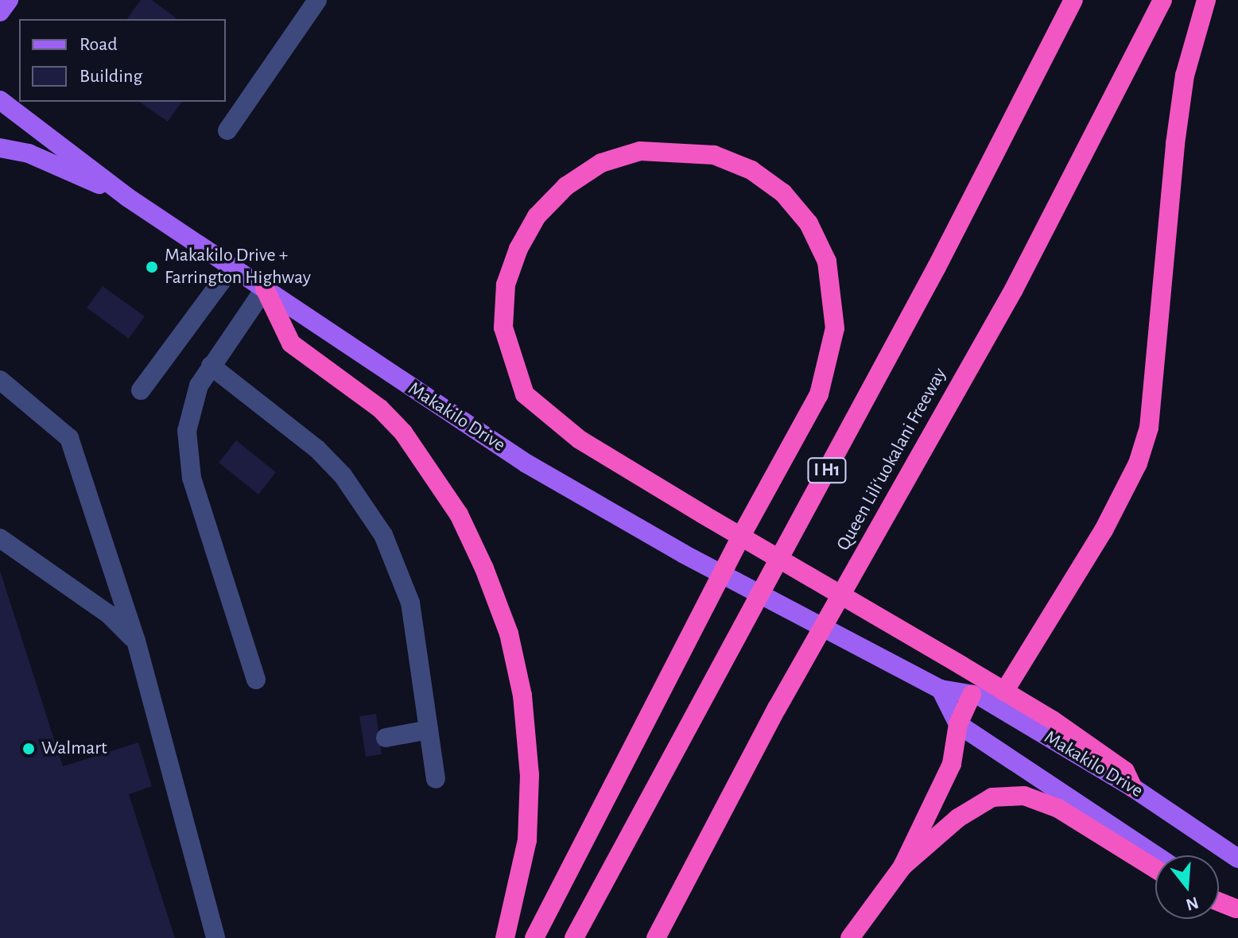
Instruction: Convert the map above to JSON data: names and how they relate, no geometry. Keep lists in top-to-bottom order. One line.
{"streets":{"highway":["Queen Liliʻuokalani Freeway","I H1"],"main road":["Makakilo Drive"]},"places":["Makakilo Drive + Farrington Highway","Walmart"],"legend":["Road","Building"],"north":"bottom"}
